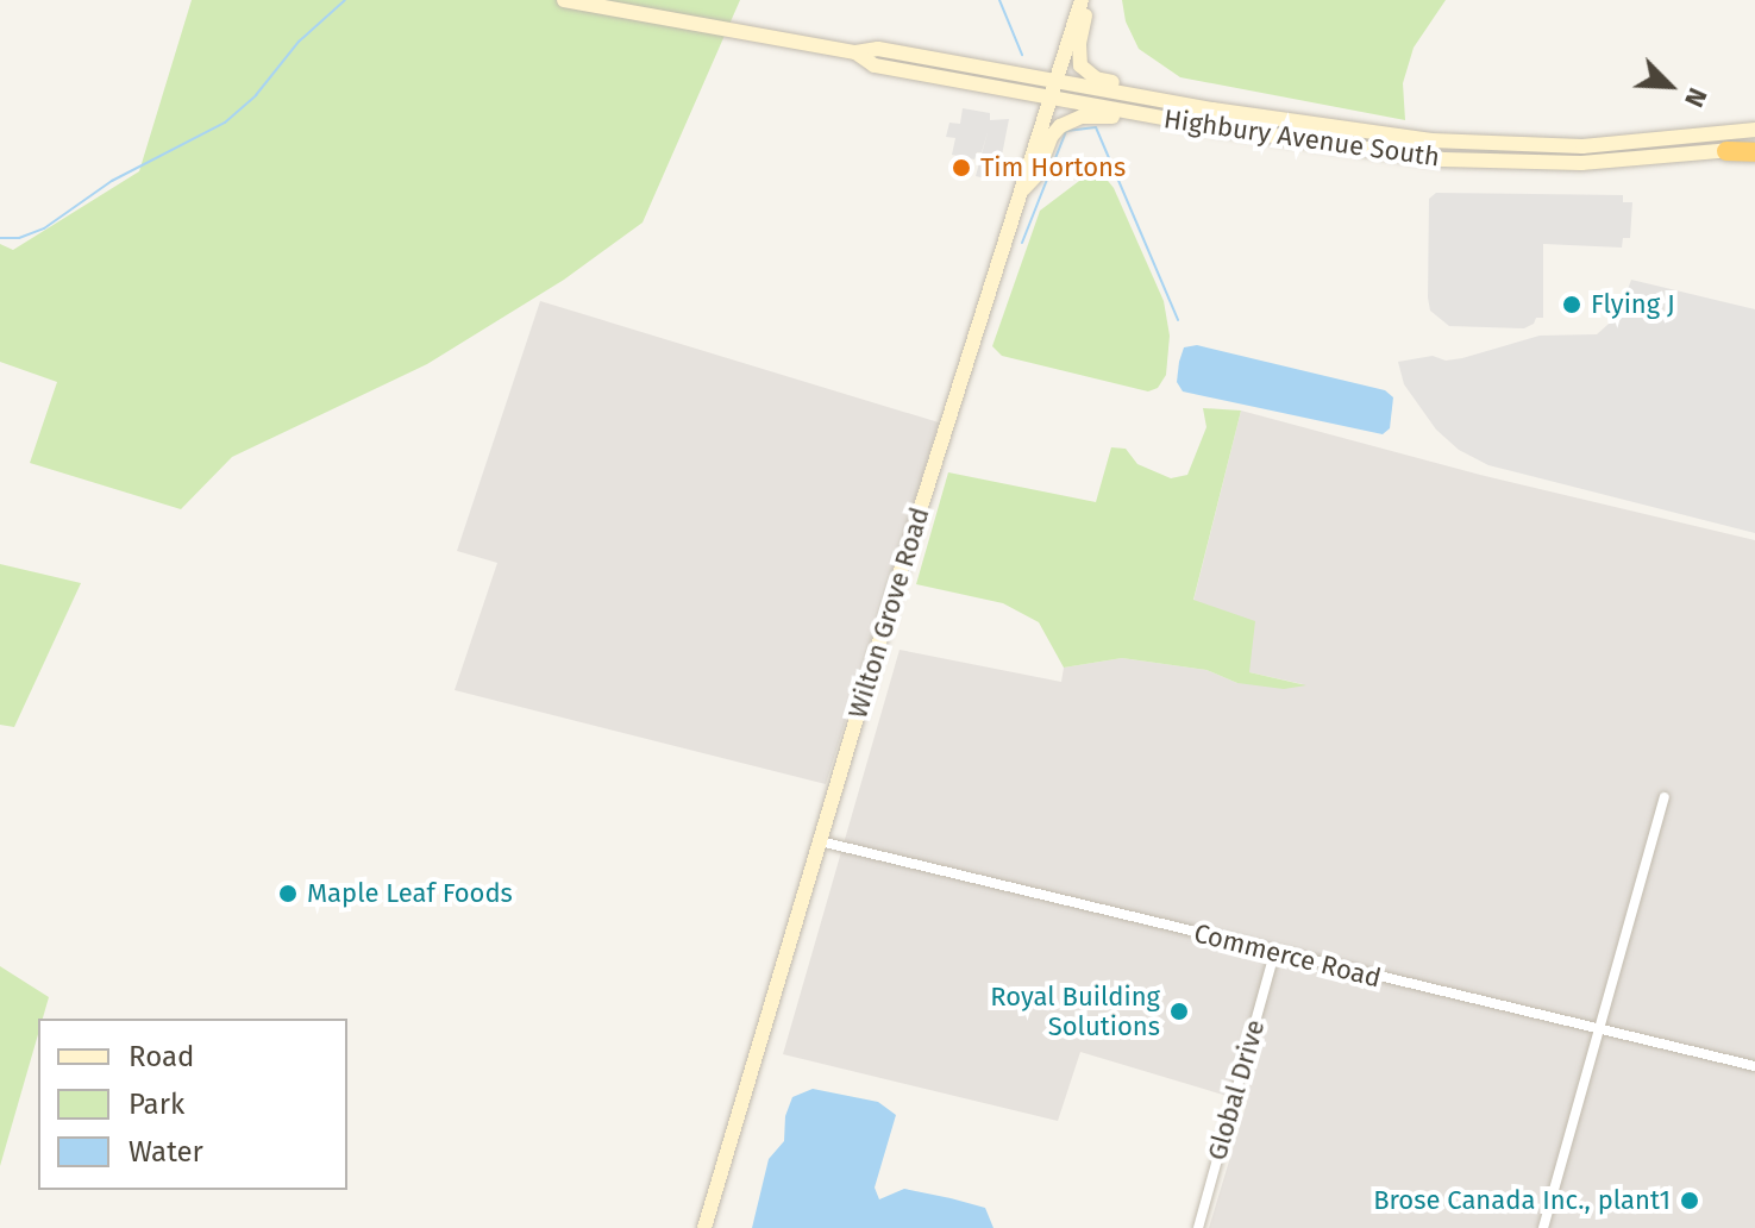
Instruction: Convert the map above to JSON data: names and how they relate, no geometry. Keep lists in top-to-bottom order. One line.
{"streets":{"main road":["Highbury Avenue South","Wilton Grove Road"],"street":["Commerce Road","Global Drive"]},"crossings":[["Highbury Avenue South","Wilton Grove Road"],["Wilton Grove Road","Commerce Road"],["Commerce Road","Global Drive"]],"places":["Tim Hortons","Flying J","Maple Leaf Foods","Royal Building Solutions","Brose Canada Inc., plant1"],"legend":["Road","Park","Water"],"north":"bottom right"}
